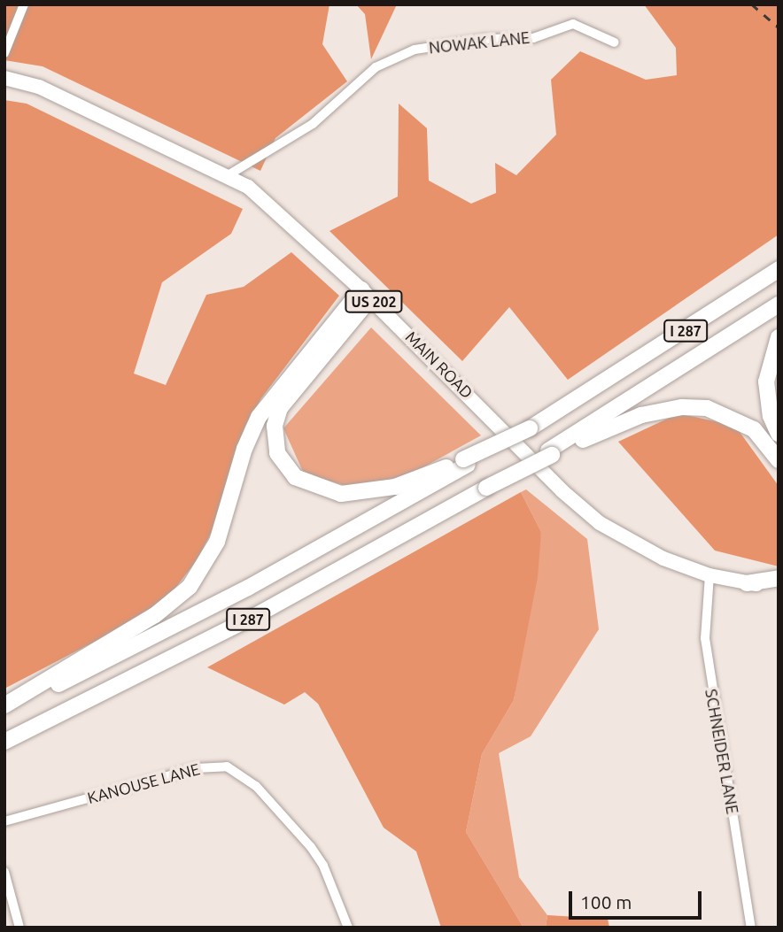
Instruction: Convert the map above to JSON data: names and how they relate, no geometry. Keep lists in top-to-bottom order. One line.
{"streets":{"highway":["I 287"],"main road":["US 202","MAIN ROAD"],"street":["NOWAK LANE","SCHNEIDER LANE","KANOUSE LANE"]},"crossings":[["NOWAK LANE","MAIN ROAD"],["MAIN ROAD","SCHNEIDER LANE"]],"scale_bar":"100 m"}
